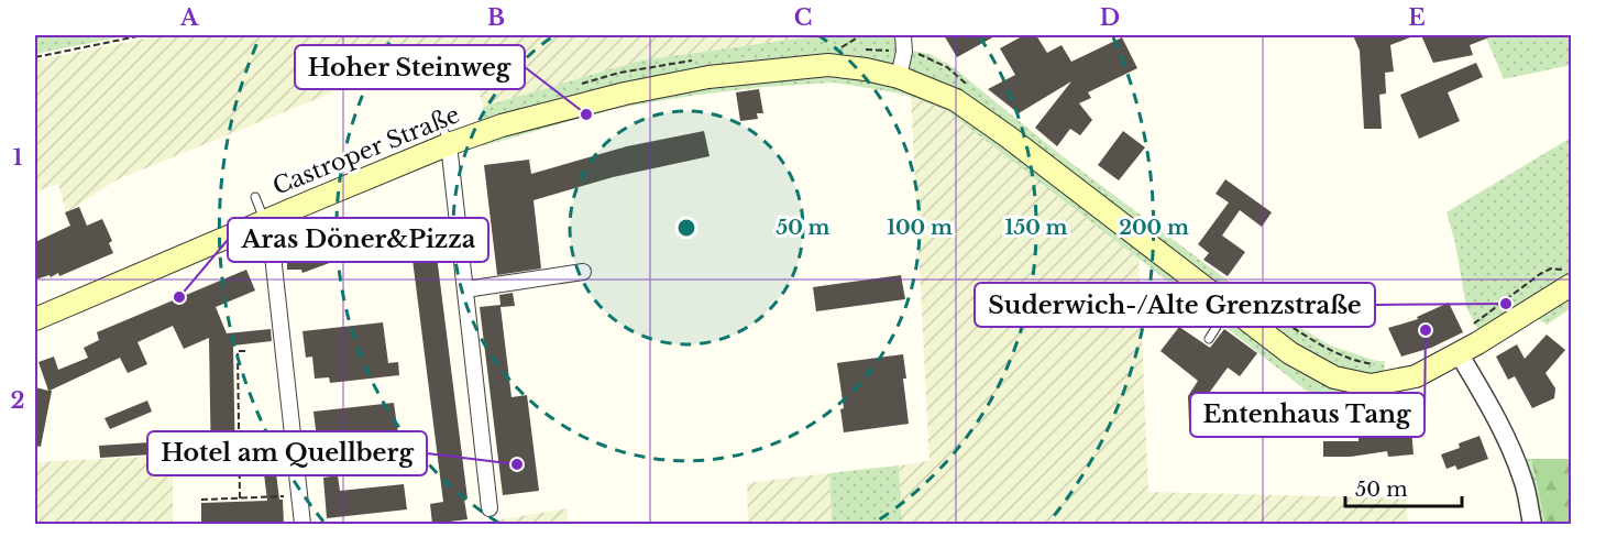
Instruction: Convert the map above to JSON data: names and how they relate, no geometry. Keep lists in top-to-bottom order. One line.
{"streets":{"main road":["Castroper Straße"]},"places":["Hoher Steinweg","Aras Döner&Pizza","Suderwich-/Alte Grenzstraße","Entenhaus Tang","Hotel am Quellberg"],"scale_bar":"50 m","grid":{"columns":["A","B","C","D","E"],"rows":["1","2"]},"rings":["50 m","100 m","150 m","200 m"]}
